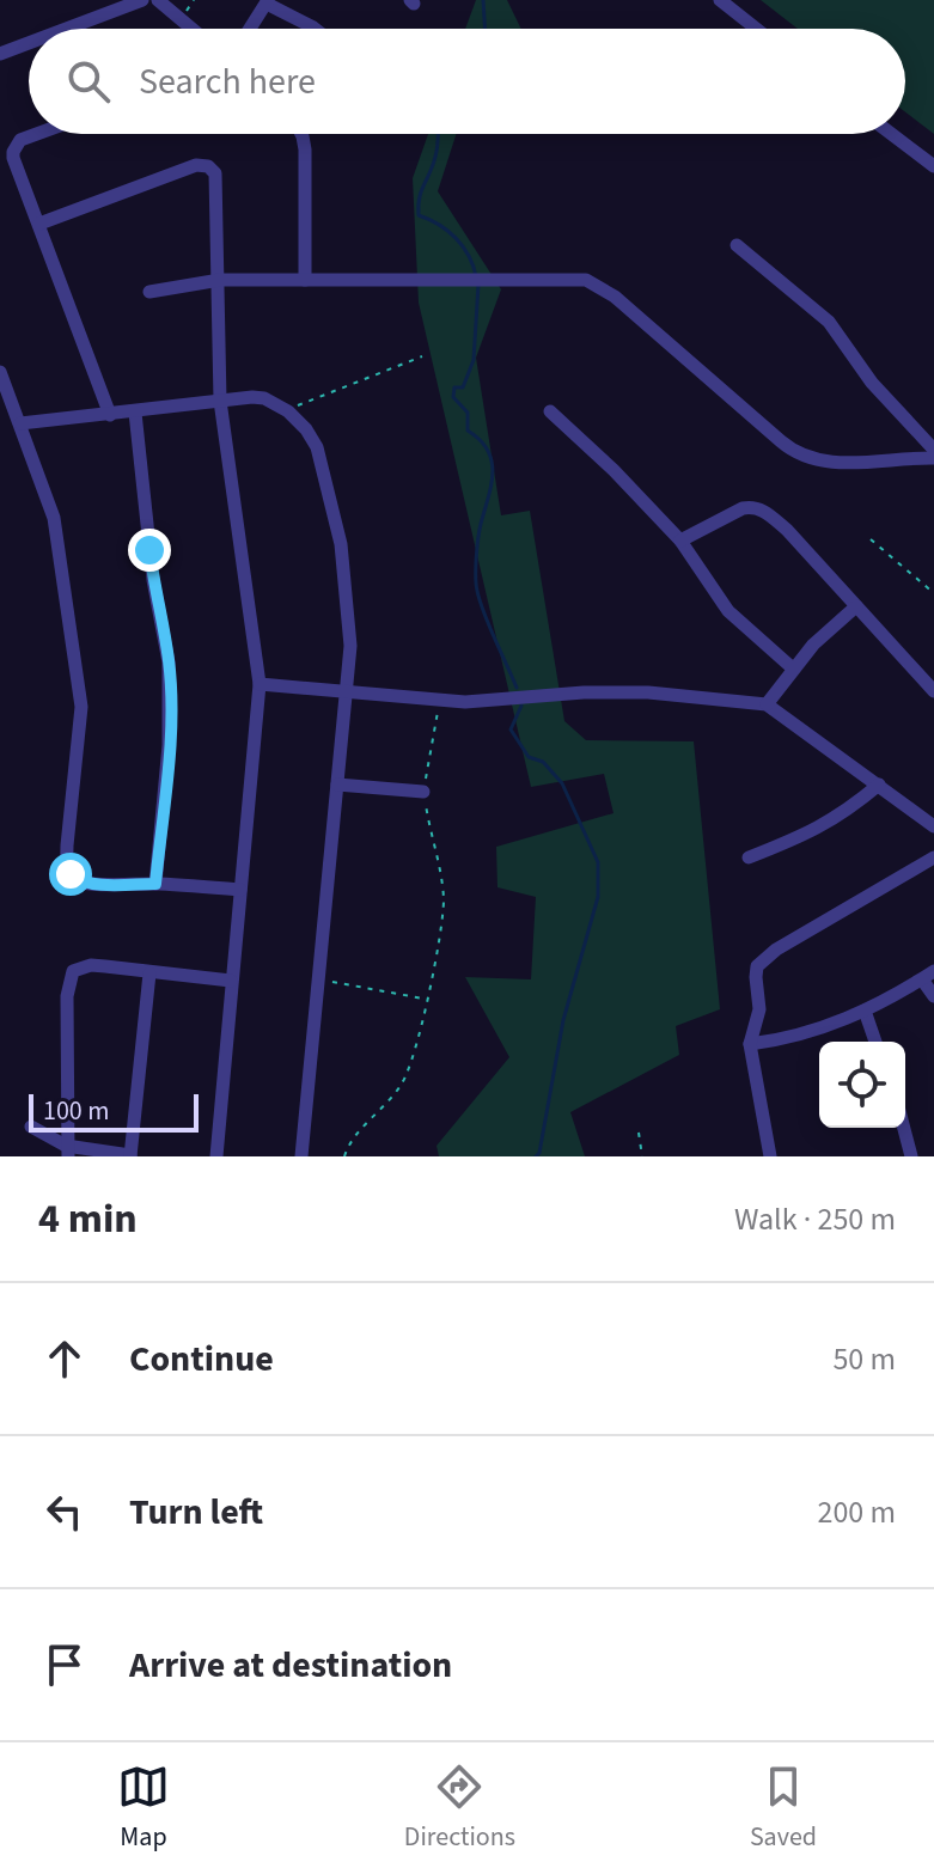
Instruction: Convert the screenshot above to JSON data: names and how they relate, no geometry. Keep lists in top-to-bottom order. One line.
{"scale_bar":"100 m","page":{"search":"Search here","scale":"100 m","heading":["4 min","Walk · 250 m"],"list":[["Continue","50 m"],["Turn left","200 m"],"Arrive at destination"],"nav":["Map","Directions","Saved"]}}
